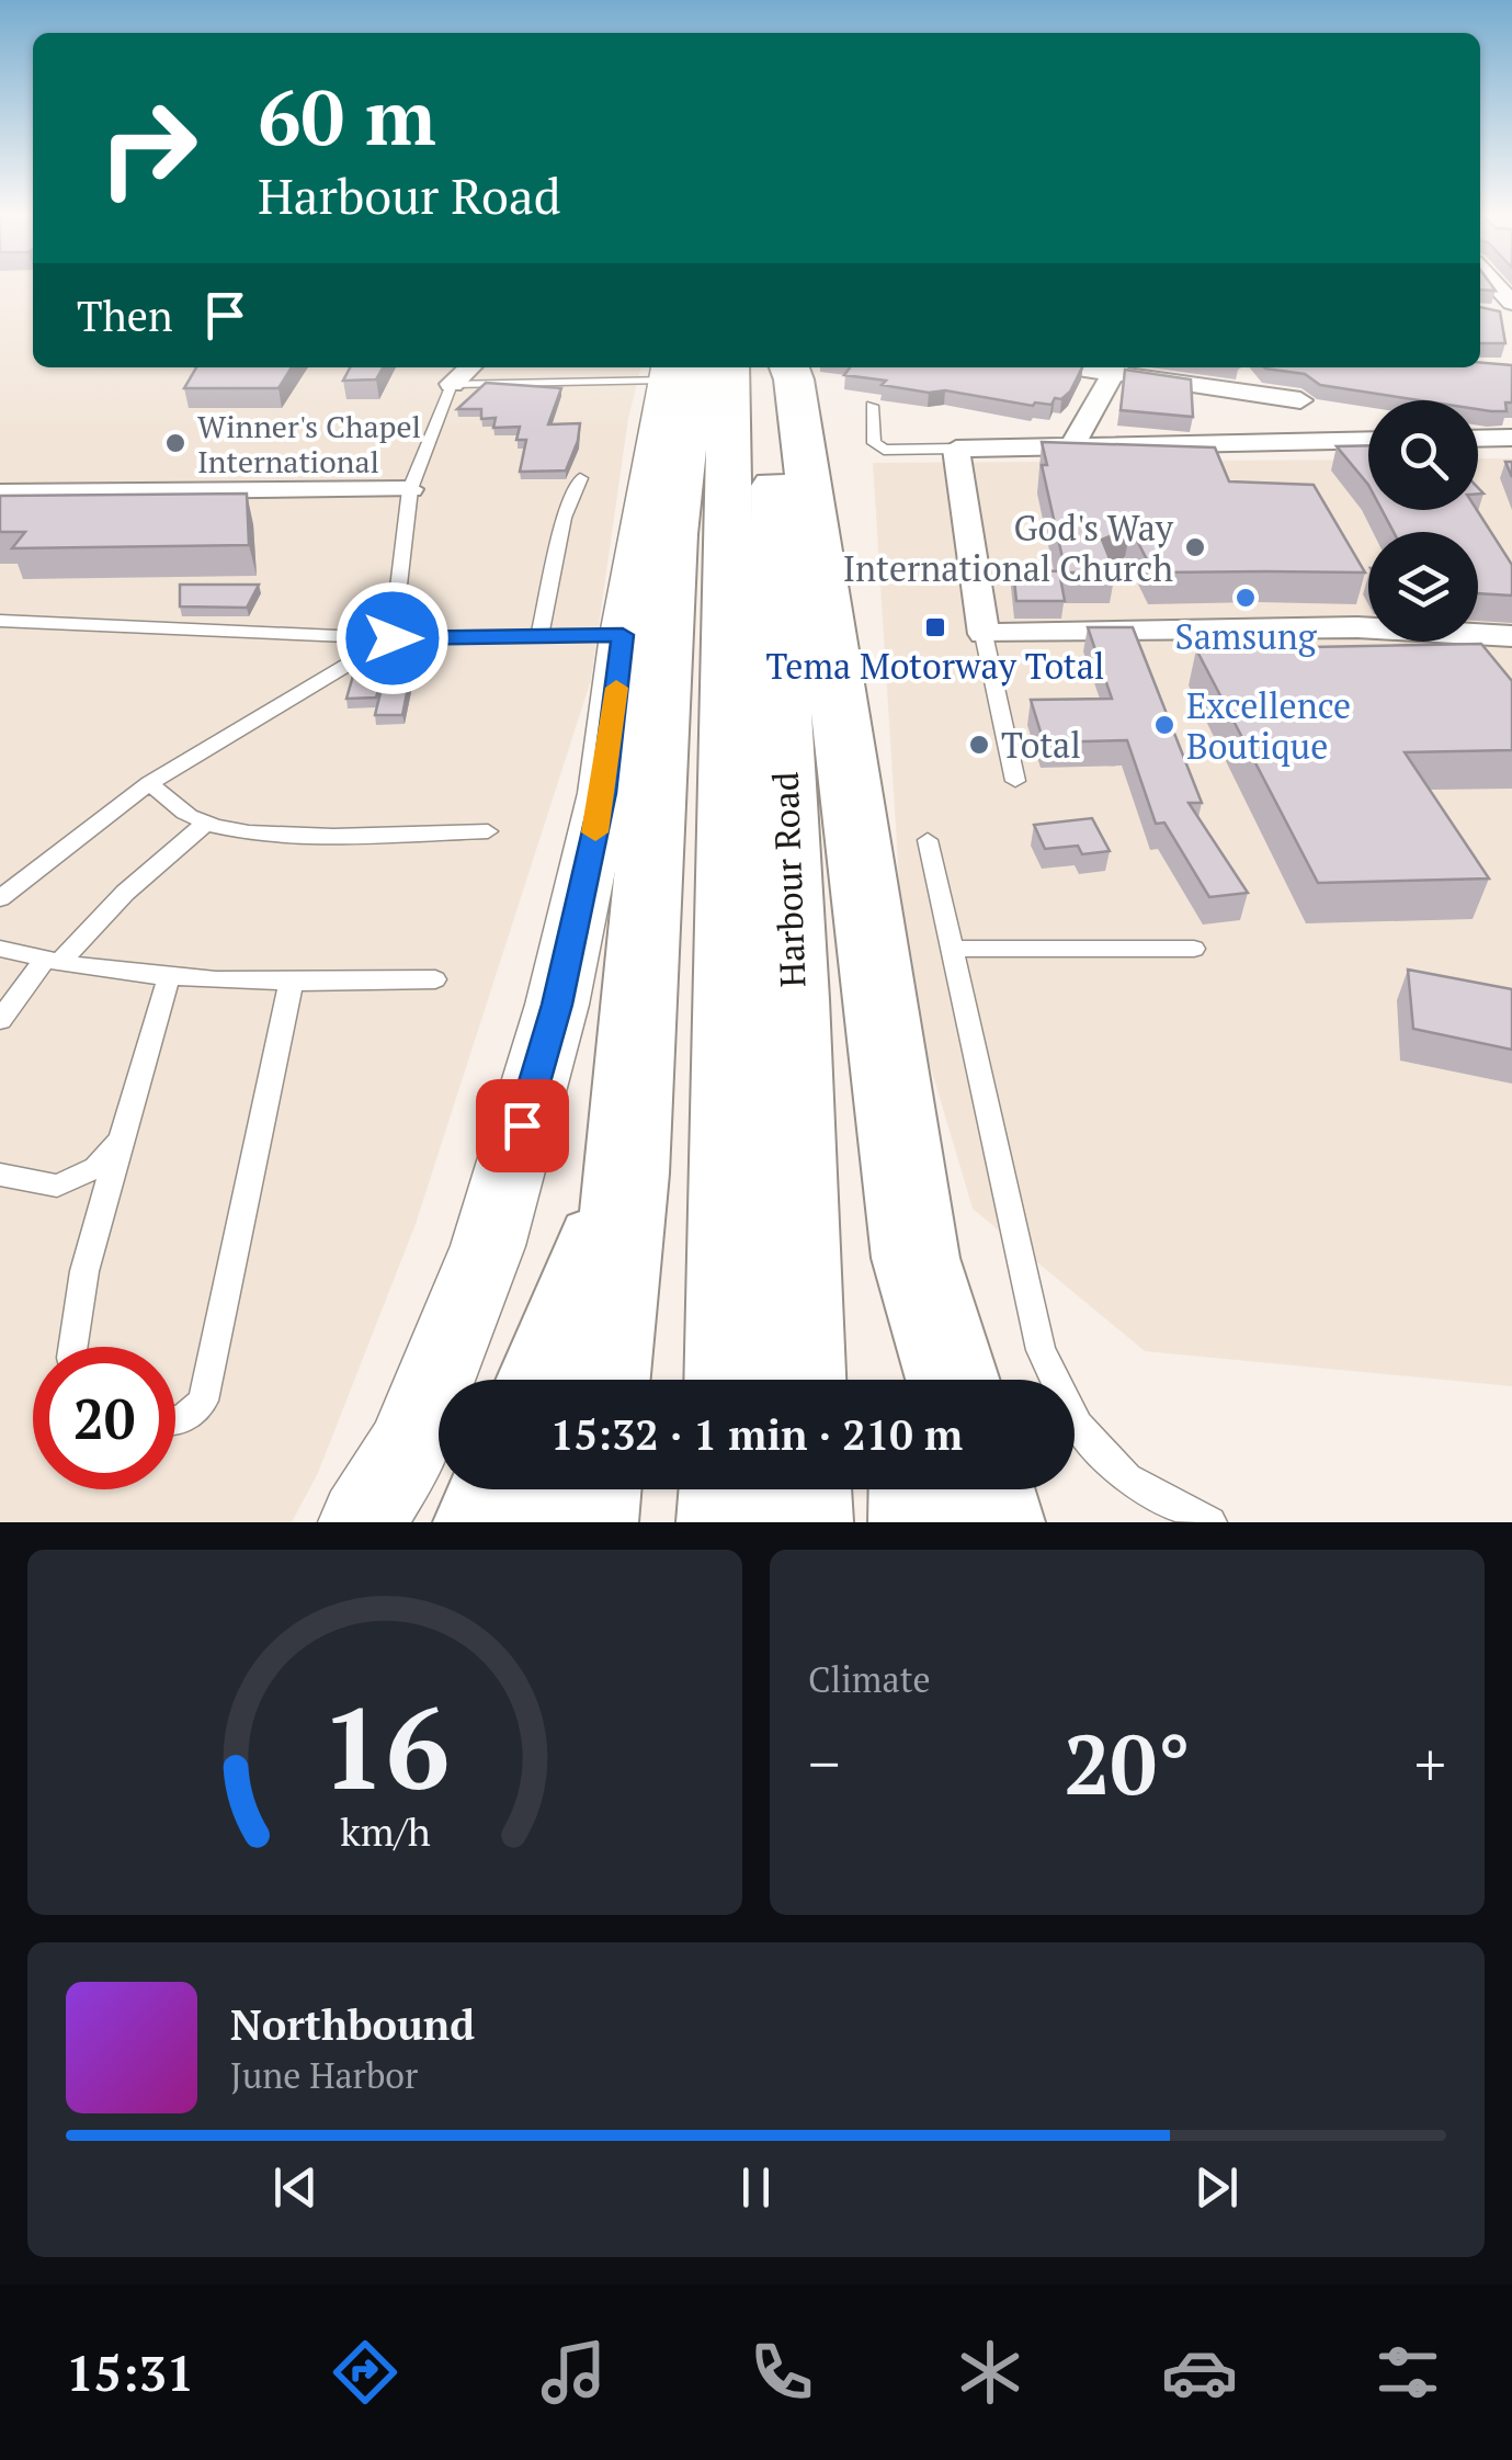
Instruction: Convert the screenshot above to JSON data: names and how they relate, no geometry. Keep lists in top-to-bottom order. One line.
{"streets":{"highway":["Harbour Road"]},"places":{"other":["Winner's Chapel International","God's Way International Church","Samsung","Excellence Boutique","Total"],"transit":["Tema Motorway Total"]},"page":{"turn":["60 m","Harbour Road"],"then":"Then","limit":"20","trip":"15:32 · 1 min · 210 m","tile":"Climate","heat":["−","20°","+"],"song":["Northbound","June Harbor"],"tabs":"15:31","gauge":["16","km/h"]}}
